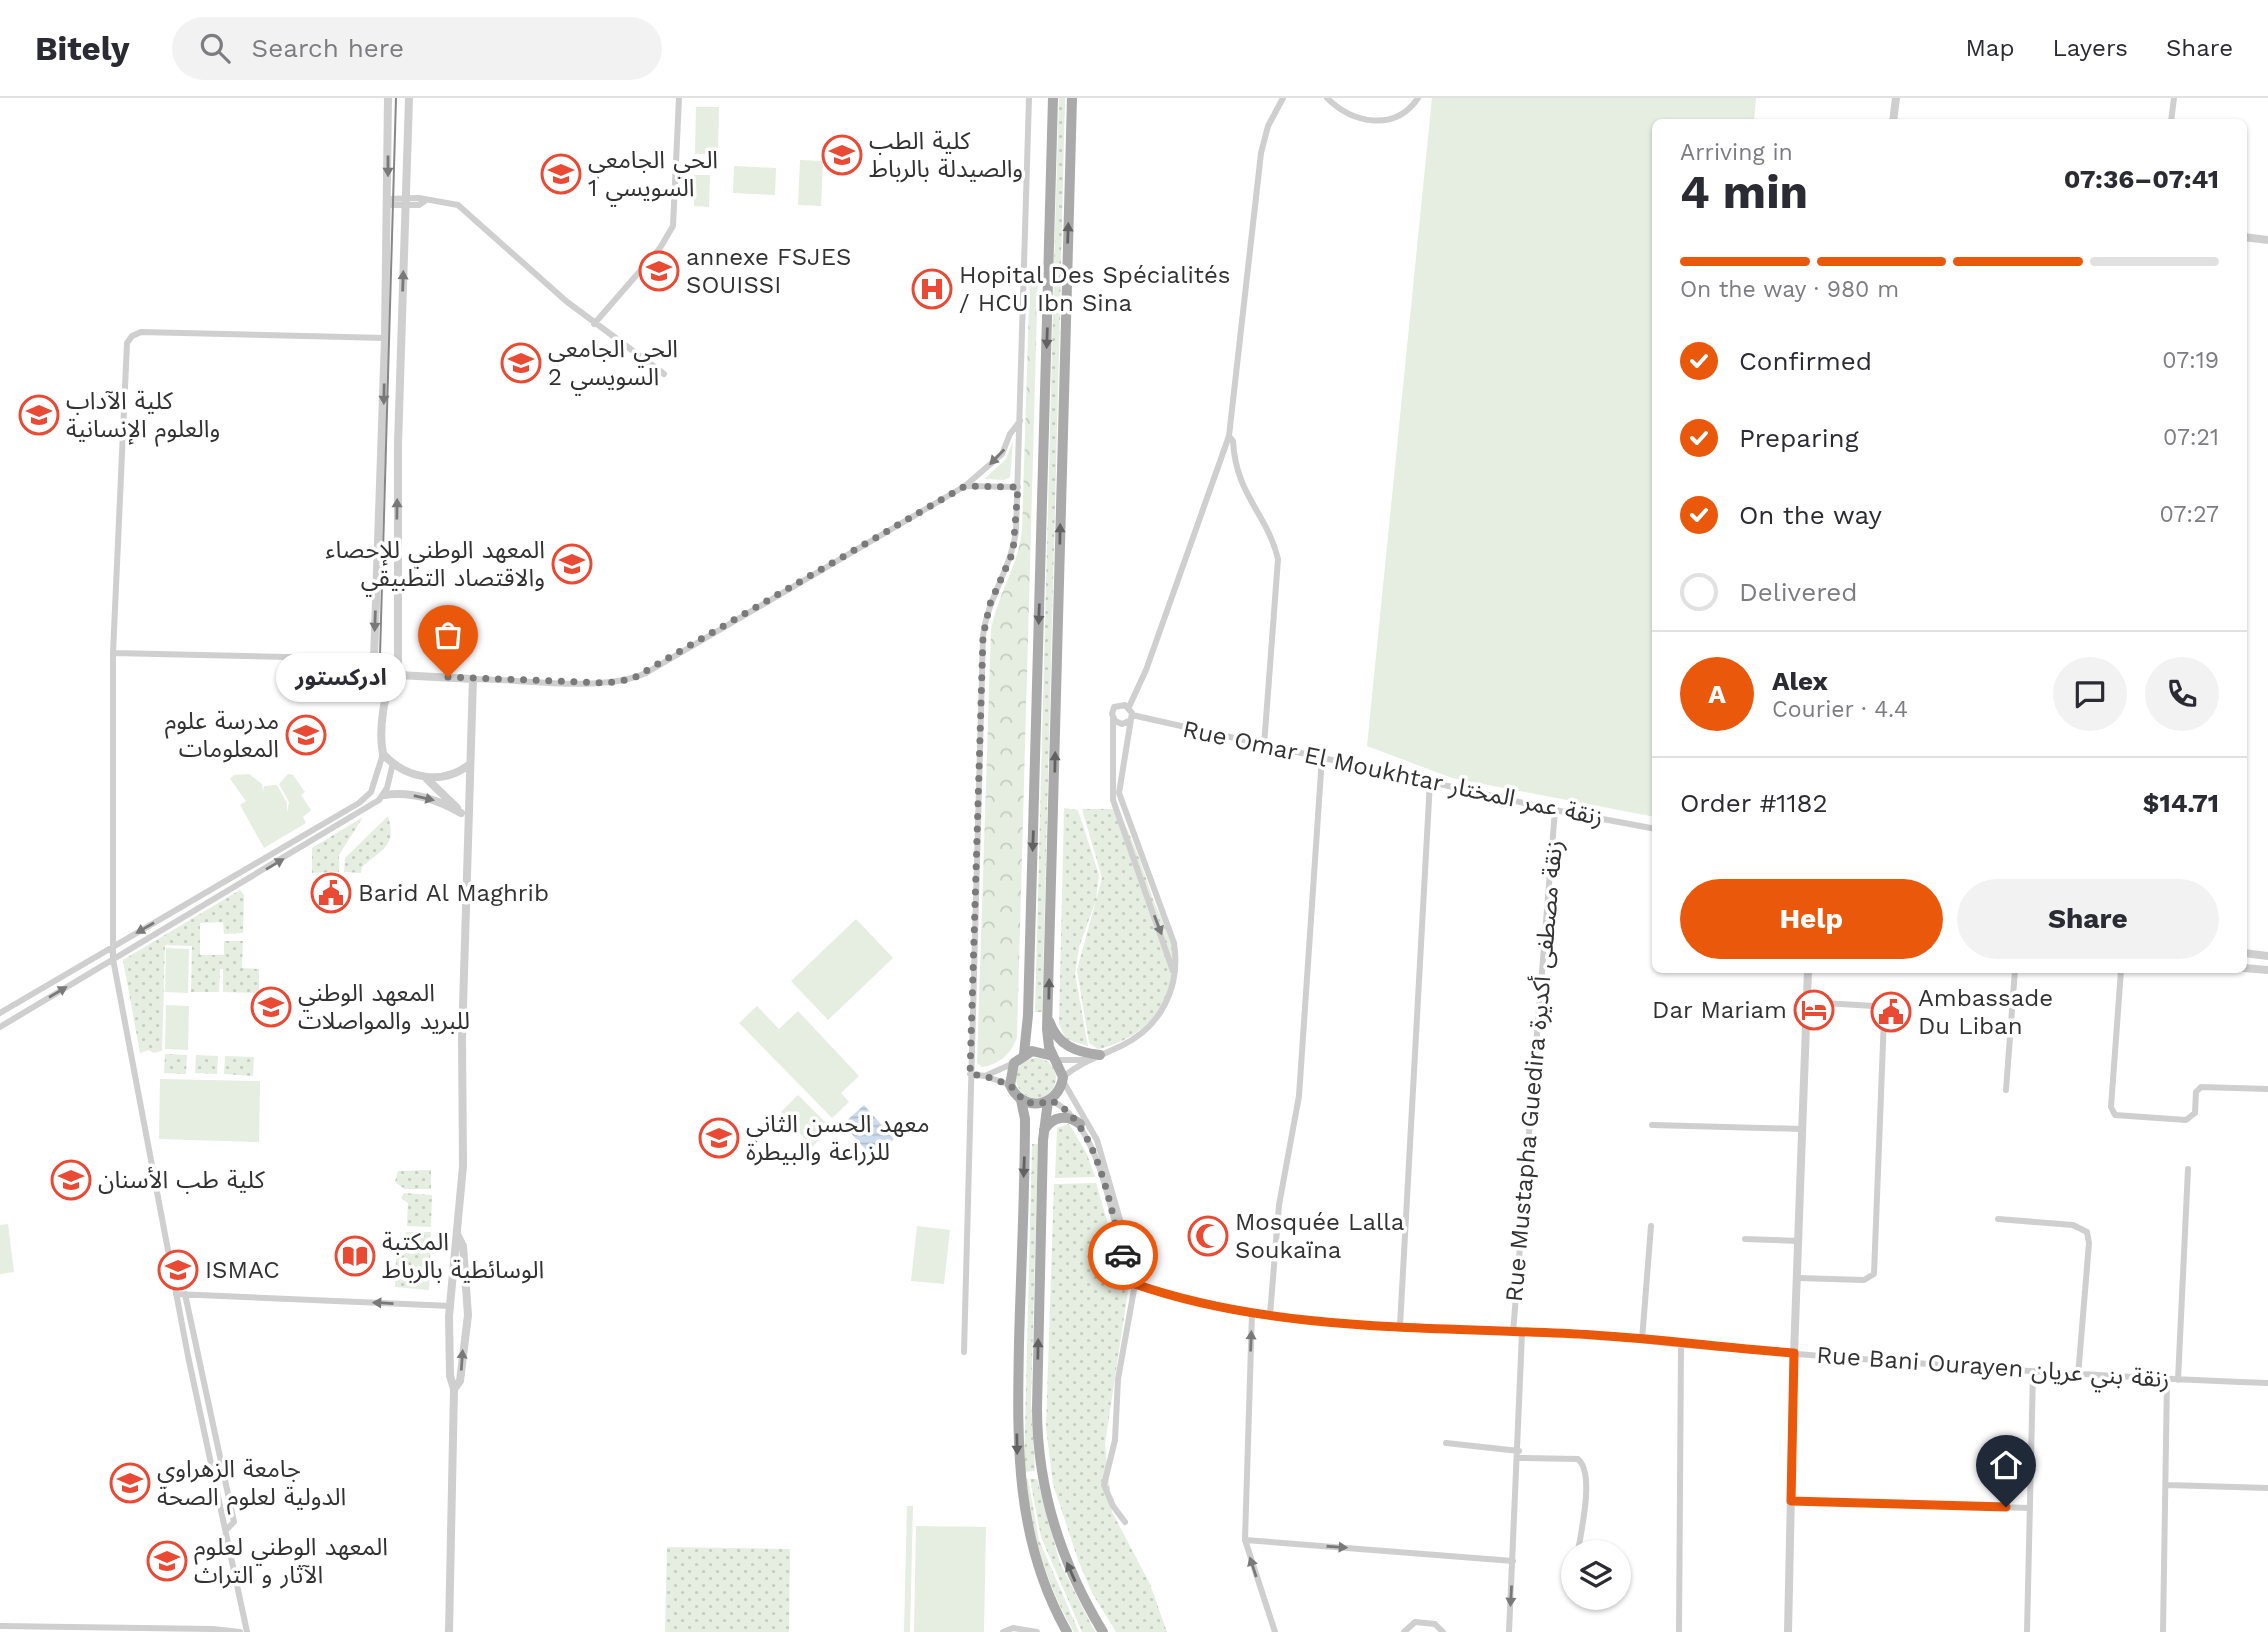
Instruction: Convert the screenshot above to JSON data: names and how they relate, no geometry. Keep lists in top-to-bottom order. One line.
{"streets":{"street":["Rue Omar El Moukhtar زنقة عمر المختار","Rue Mustapha Guedira زنقة مصطفى أكديرة","Rue Bani Ourayen زنقة بني عريان"]},"crossings":[["Rue Omar El Moukhtar زنقة عمر المختار","Rue Mustapha Guedira زنقة مصطفى أكديرة"],["Rue Mustapha Guedira زنقة مصطفى أكديرة","Rue Bani Ourayen زنقة بني عريان"]],"places":{"school or university":["كلية الطب والصيدلة بالرباط","الحي الجامعي السويسي 1","annexe FSJES SOUISSI","الحي الجامعي السويسي 2","كلية الآداب والعلوم الإنسانية","المعهد الوطني للإحصاء والاقتصاد التطبيقي","مدرسة علوم المعلومات","المعهد الوطني للبريد والمواصلات","معهد الحسن الثاني للزراعة والبيطرة","كلية طب الأسنان","ISMAC","جامعة الزهراوي الدولية لعلوم الصحة","المعهد الوطني لعلوم الآثار و التراث"],"hospital":["Hopital Des Spécialités / HCU Ibn Sina"],"other":["ادركستور"],"public building":["Barid Al Maghrib","Ambassade Du Liban"],"hotel":["Dar Mariam"],"mosque":["Mosquée Lalla Soukaïna"],"library":["المكتبة الوسائطية بالرباط"]},"page":{"header":"Bitely","search":"Search here","nav":["Map","Layers","Share"],"heading":["4 min","Arriving in","07:36–07:41"],"panel":["Alex","Courier · 4.4","Order #1182","$14.71"],"bar":"On the way · 980 m","list":[["Confirmed","07:19"],["Preparing","07:21"],["On the way","07:27"],"Delivered"],"bubble":"ادركستور","round":"A","buttons":["Help","Share"]}}
